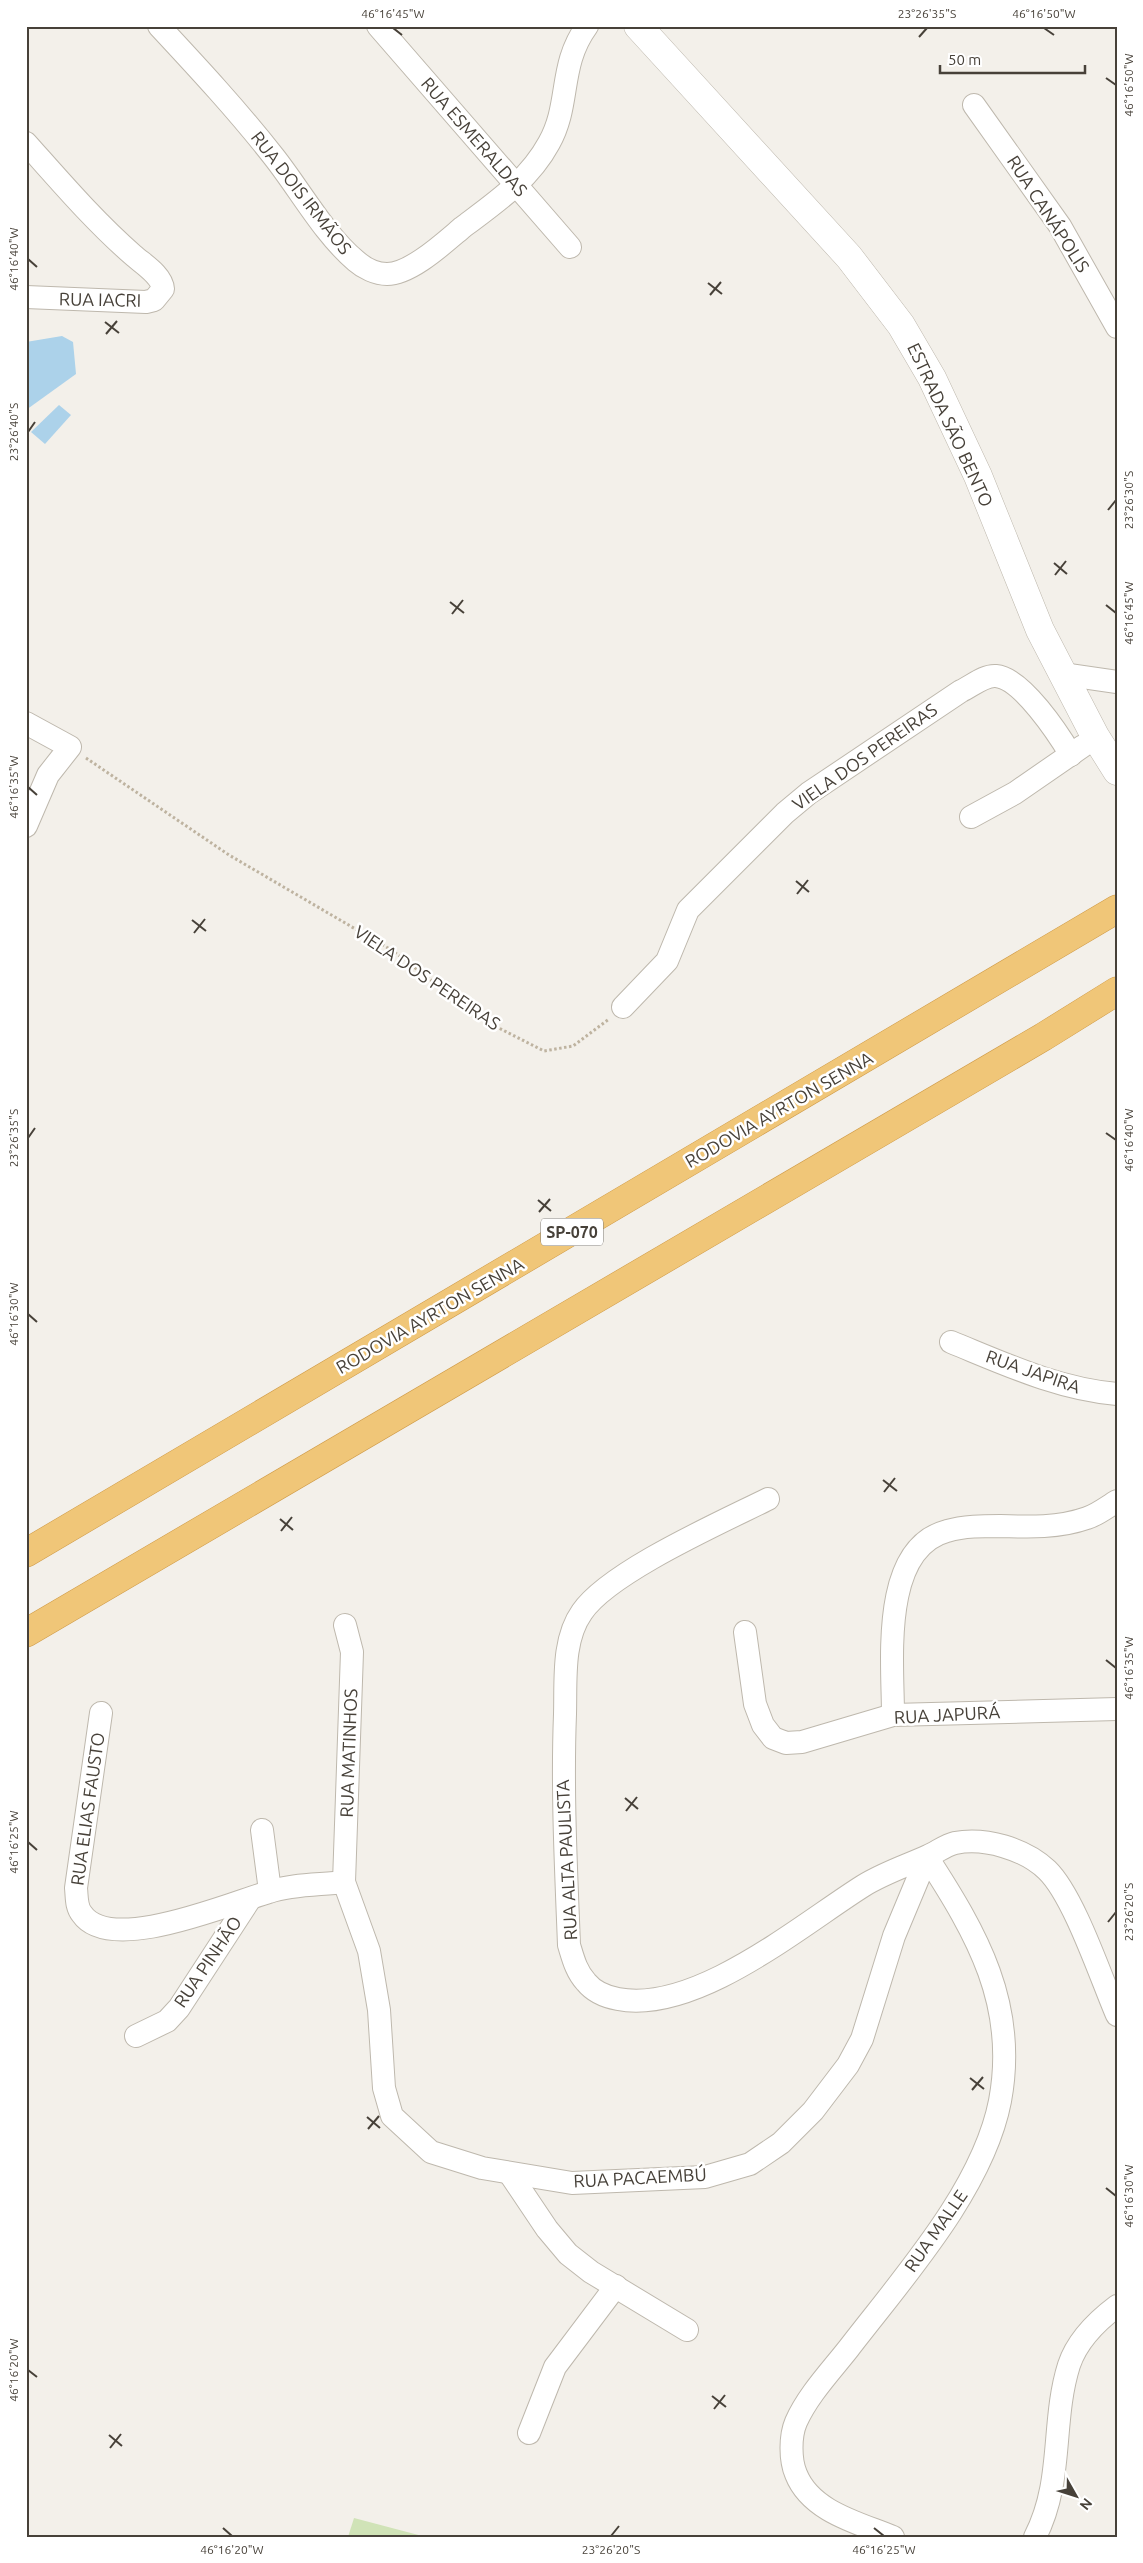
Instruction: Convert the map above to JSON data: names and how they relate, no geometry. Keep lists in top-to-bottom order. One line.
{"streets":{"highway":["RODOVIA AYRTON SENNA","SP-070"],"street":["RUA ESMERALDAS","RUA DOIS IRMÃOS","RUA CANÁPOLIS","RUA IACRI","ESTRADA SÃO BENTO","VIELA DOS PEREIRAS","RUA JAPIRA","RUA JAPURÁ","RUA MATINHOS","RUA ELIAS FAUSTO","RUA ALTA PAULISTA","RUA PINHÃO","RUA PACAEMBÚ","RUA MALLE"]},"crossings":[["RUA ESMERALDAS","RUA DOIS IRMÃOS"],["RUA MATINHOS","RUA ELIAS FAUSTO"],["RUA MATINHOS","RUA PACAEMBÚ"],["RUA ELIAS FAUSTO","RUA PINHÃO"],["RUA ELIAS FAUSTO","RUA PACAEMBÚ"],["RUA ALTA PAULISTA","RUA PACAEMBÚ"],["RUA ALTA PAULISTA","RUA MALLE"],["RUA PACAEMBÚ","RUA MALLE"]],"scale_bar":"50 m","north":"bottom right","coordinates":["46°16'45\"W","23°26'35\"S","46°16'50\"W","46°16'40\"W","23°26'40\"S","23°26'30\"S","46°16'35\"W","46°16'30\"W","46°16'25\"W","23°26'20\"S","46°16'20\"W"]}
